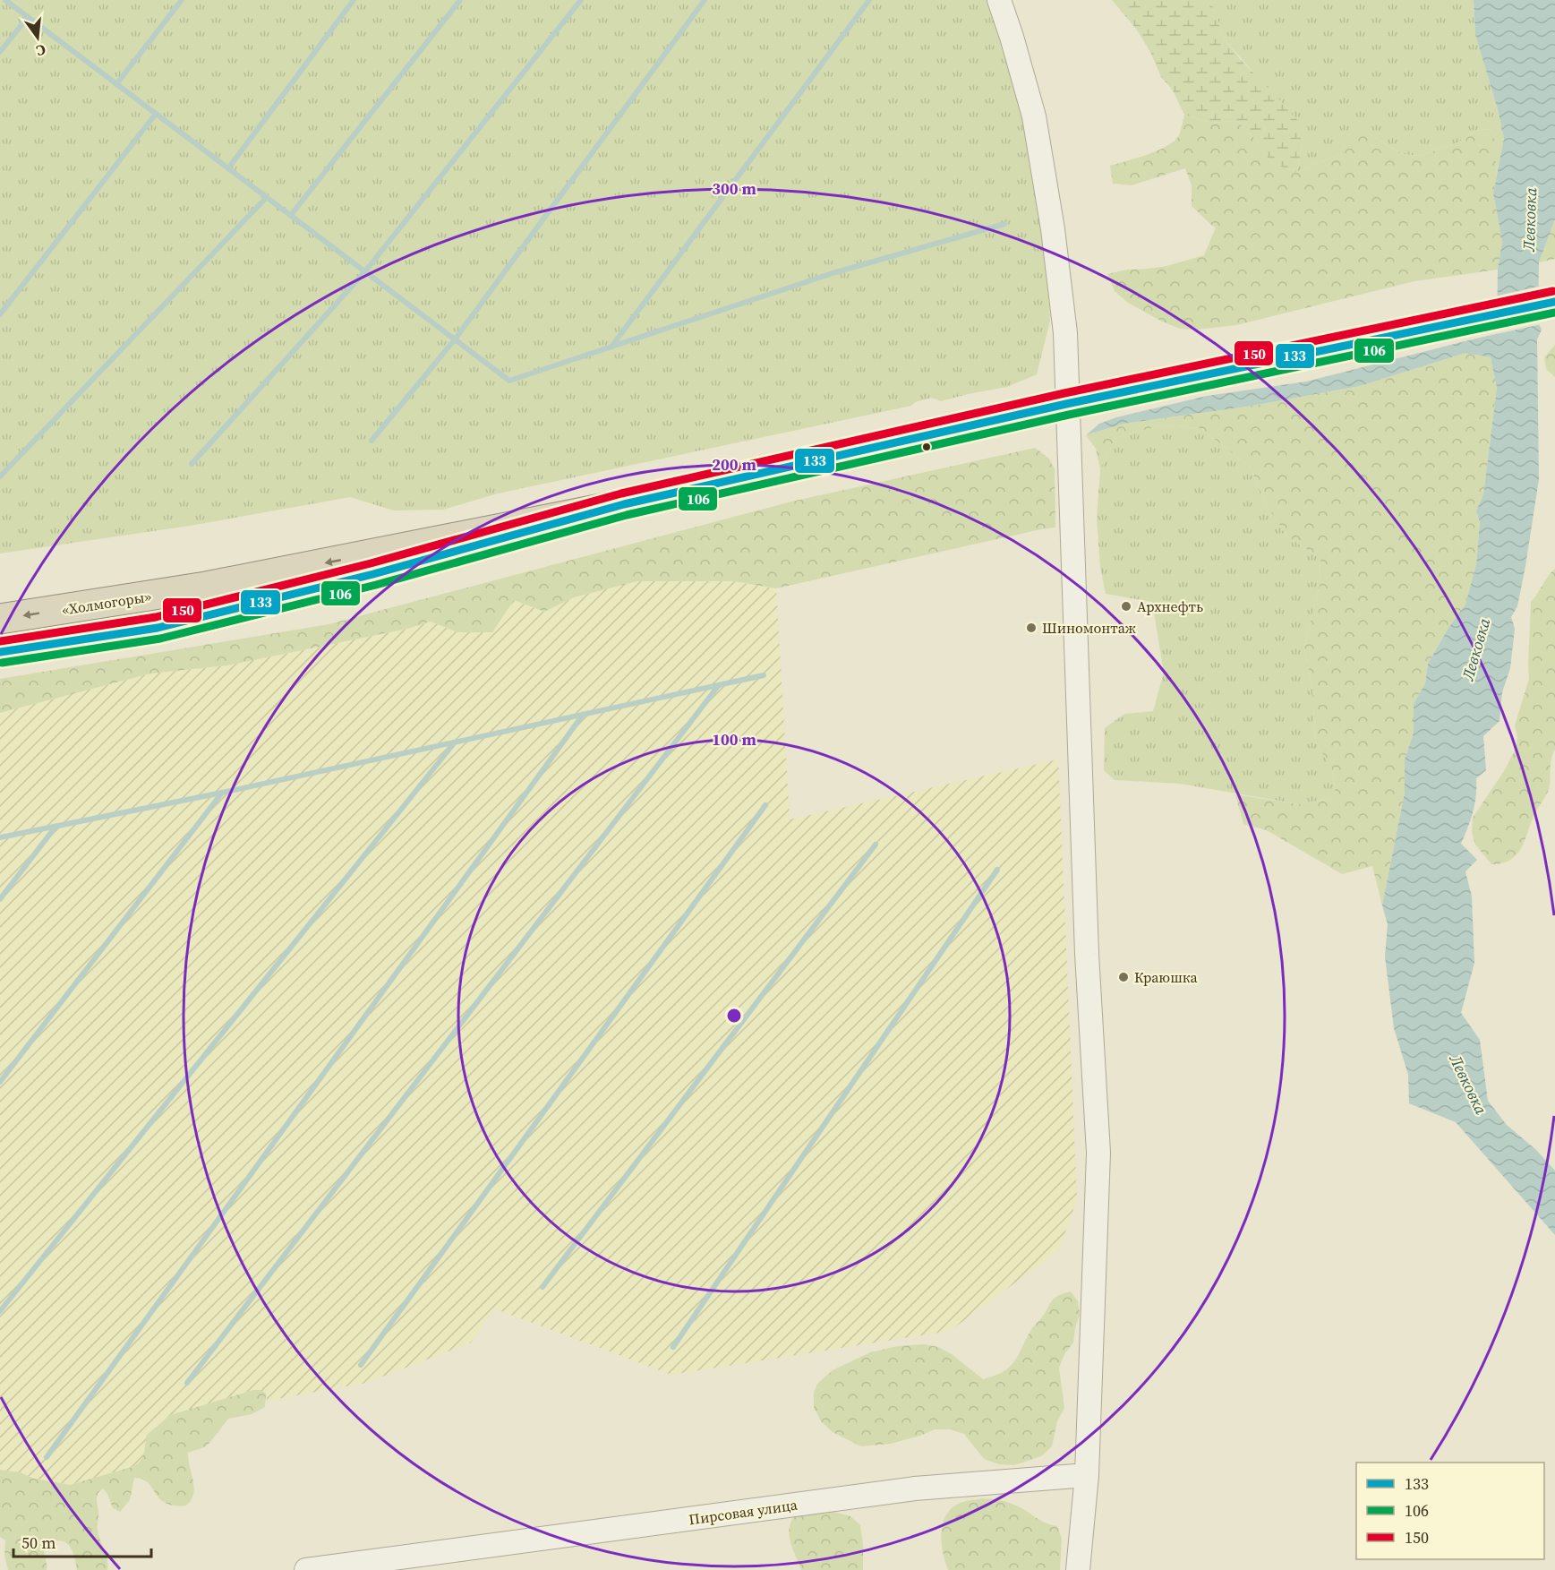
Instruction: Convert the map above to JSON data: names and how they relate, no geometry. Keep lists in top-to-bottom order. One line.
{"streets":{"highway":["«Холмогоры»"],"street":["Пирсовая улица"]},"water":["Левковка"],"places":["Архнефть","Шиномонтаж","Краюшка"],"lines":["transit line 150","transit line 133","transit line 106"],"legend":["133","106","150"],"scale_bar":"50 m","north":"bottom","rings":["300 m","200 m","100 m"]}
